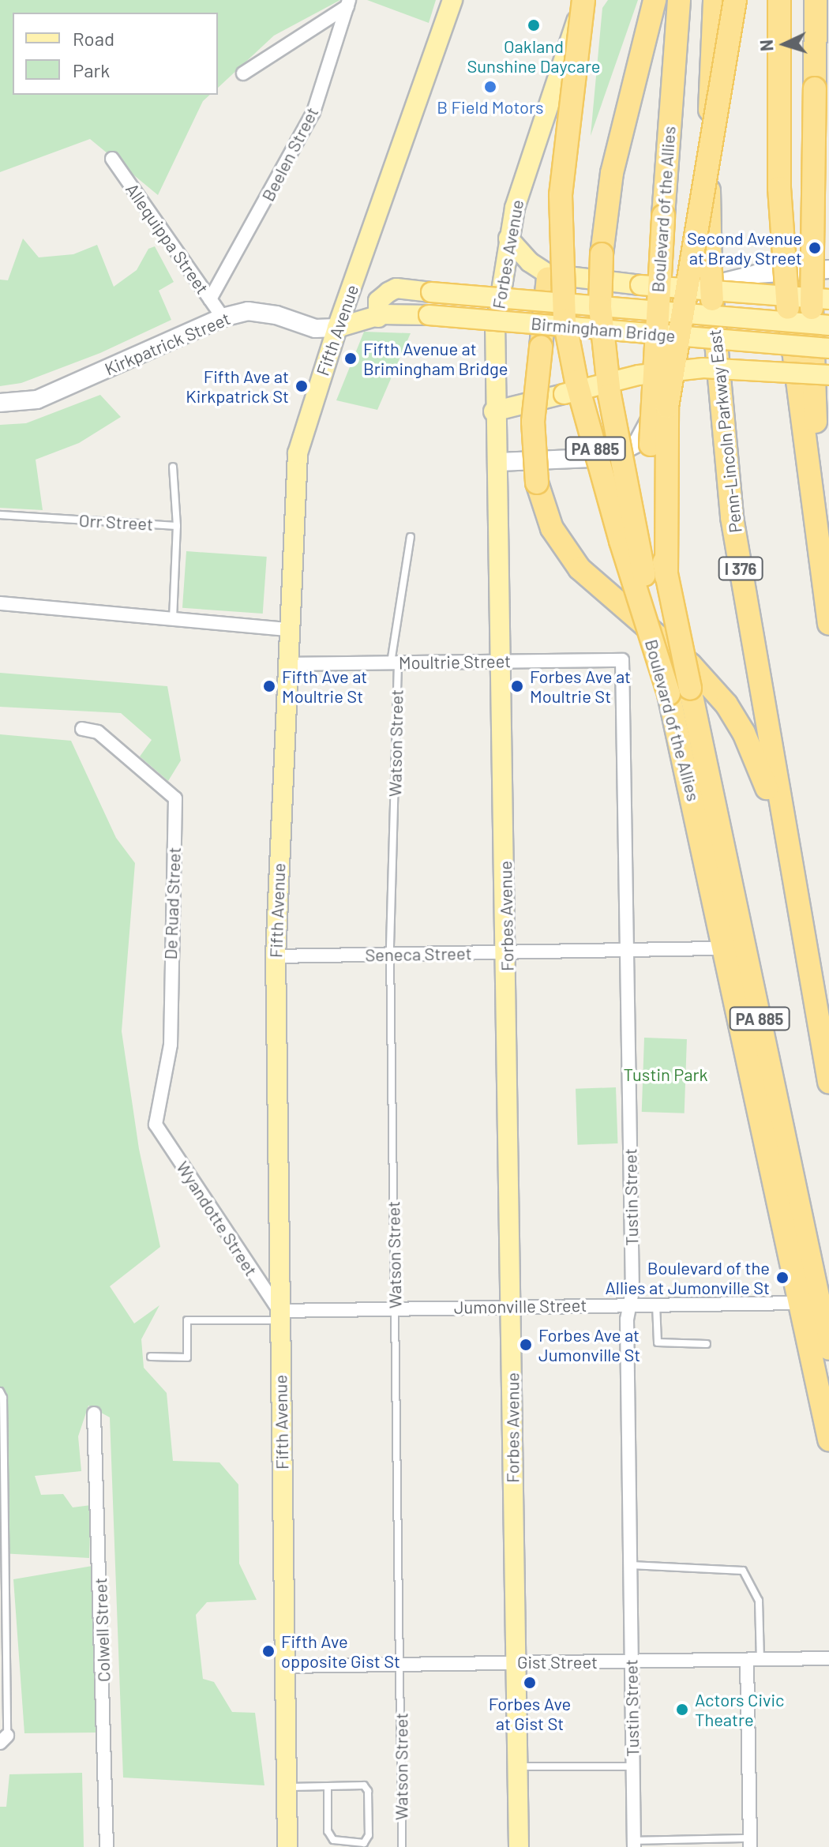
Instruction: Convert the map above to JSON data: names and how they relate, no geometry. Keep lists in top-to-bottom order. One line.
{"streets":{"highway":["Boulevard of the Allies","Penn-Lincoln Parkway East","PA 885","I 376"],"main road":["Forbes Avenue","Birmingham Bridge","Fifth Avenue","Kirkpatrick Street"],"street":["Beelen Street","Allequippa Street","Moultrie Street","De Ruad Street","Seneca Street","Tustin Street","Wyandotte Street","Jumonville Street","Colwell Street","Gist Street"],"lane":["Orr Street","Watson Street"]},"crossings":[["Beelen Street","Allequippa Street"],["Boulevard of the Allies","Forbes Avenue"],["Boulevard of the Allies","Jumonville Street"],["Allequippa Street","Kirkpatrick Street"],["Forbes Avenue","Moultrie Street"],["Forbes Avenue","Seneca Street"],["Forbes Avenue","Jumonville Street"],["Forbes Avenue","Gist Street"],["Birmingham Bridge","Fifth Avenue"],["Birmingham Bridge","Kirkpatrick Street"],["Fifth Avenue","Kirkpatrick Street"],["Fifth Avenue","Moultrie Street"],["Fifth Avenue","Seneca Street"],["Fifth Avenue","Wyandotte Street"],["Fifth Avenue","Jumonville Street"],["Fifth Avenue","Gist Street"],["Moultrie Street","Watson Street"],["Moultrie Street","Tustin Street"],["Watson Street","Seneca Street"],["Watson Street","Jumonville Street"],["Watson Street","Gist Street"],["De Ruad Street","Wyandotte Street"],["Seneca Street","Tustin Street"],["Tustin Street","Jumonville Street"],["Tustin Street","Gist Street"],["Wyandotte Street","Jumonville Street"]],"parks":["Tustin Park"],"places":["Oakland Sunshine Daycare","B Field Motors","Second Avenue at Brady Street","Fifth Avenue at Brimingham Bridge","Fifth Ave at Kirkpatrick St","Fifth Ave at Moultrie St","Forbes Ave at Moultrie St","Boulevard of the Allies at Jumonville St","Forbes Ave at Jumonville St","Fifth Ave opposite Gist St","Forbes Ave at Gist St","Actors Civic Theatre"],"legend":["Road","Park"],"north":"left"}
